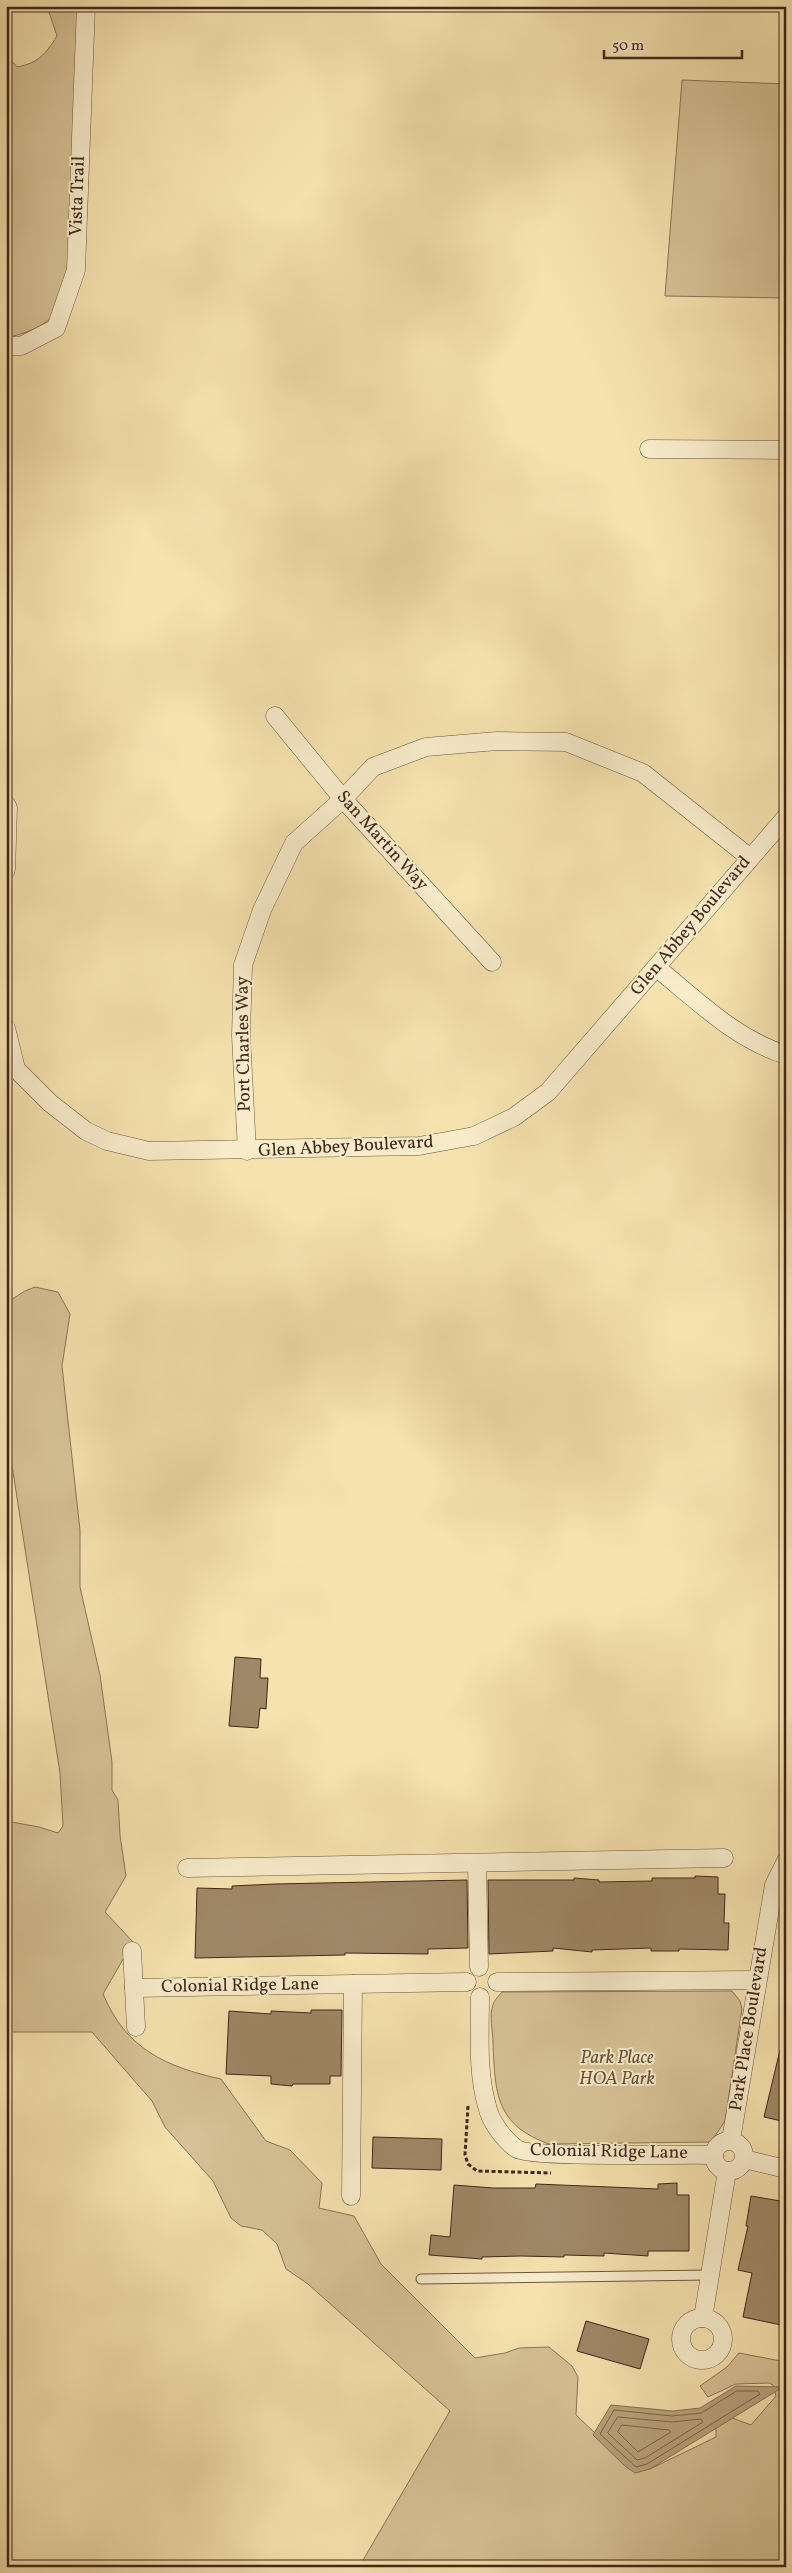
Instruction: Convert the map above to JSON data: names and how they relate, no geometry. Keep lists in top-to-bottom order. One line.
{"streets":{"street":["Vista Trail","San Martin Way","Glen Abbey Boulevard","Port Charles Way","Colonial Ridge Lane","Park Place Boulevard"]},"crossings":[["San Martin Way","Port Charles Way"],["Glen Abbey Boulevard","Port Charles Way"],["Colonial Ridge Lane","Park Place Boulevard"]],"parks":["Park Place HOA Park"],"scale_bar":"50 m"}
